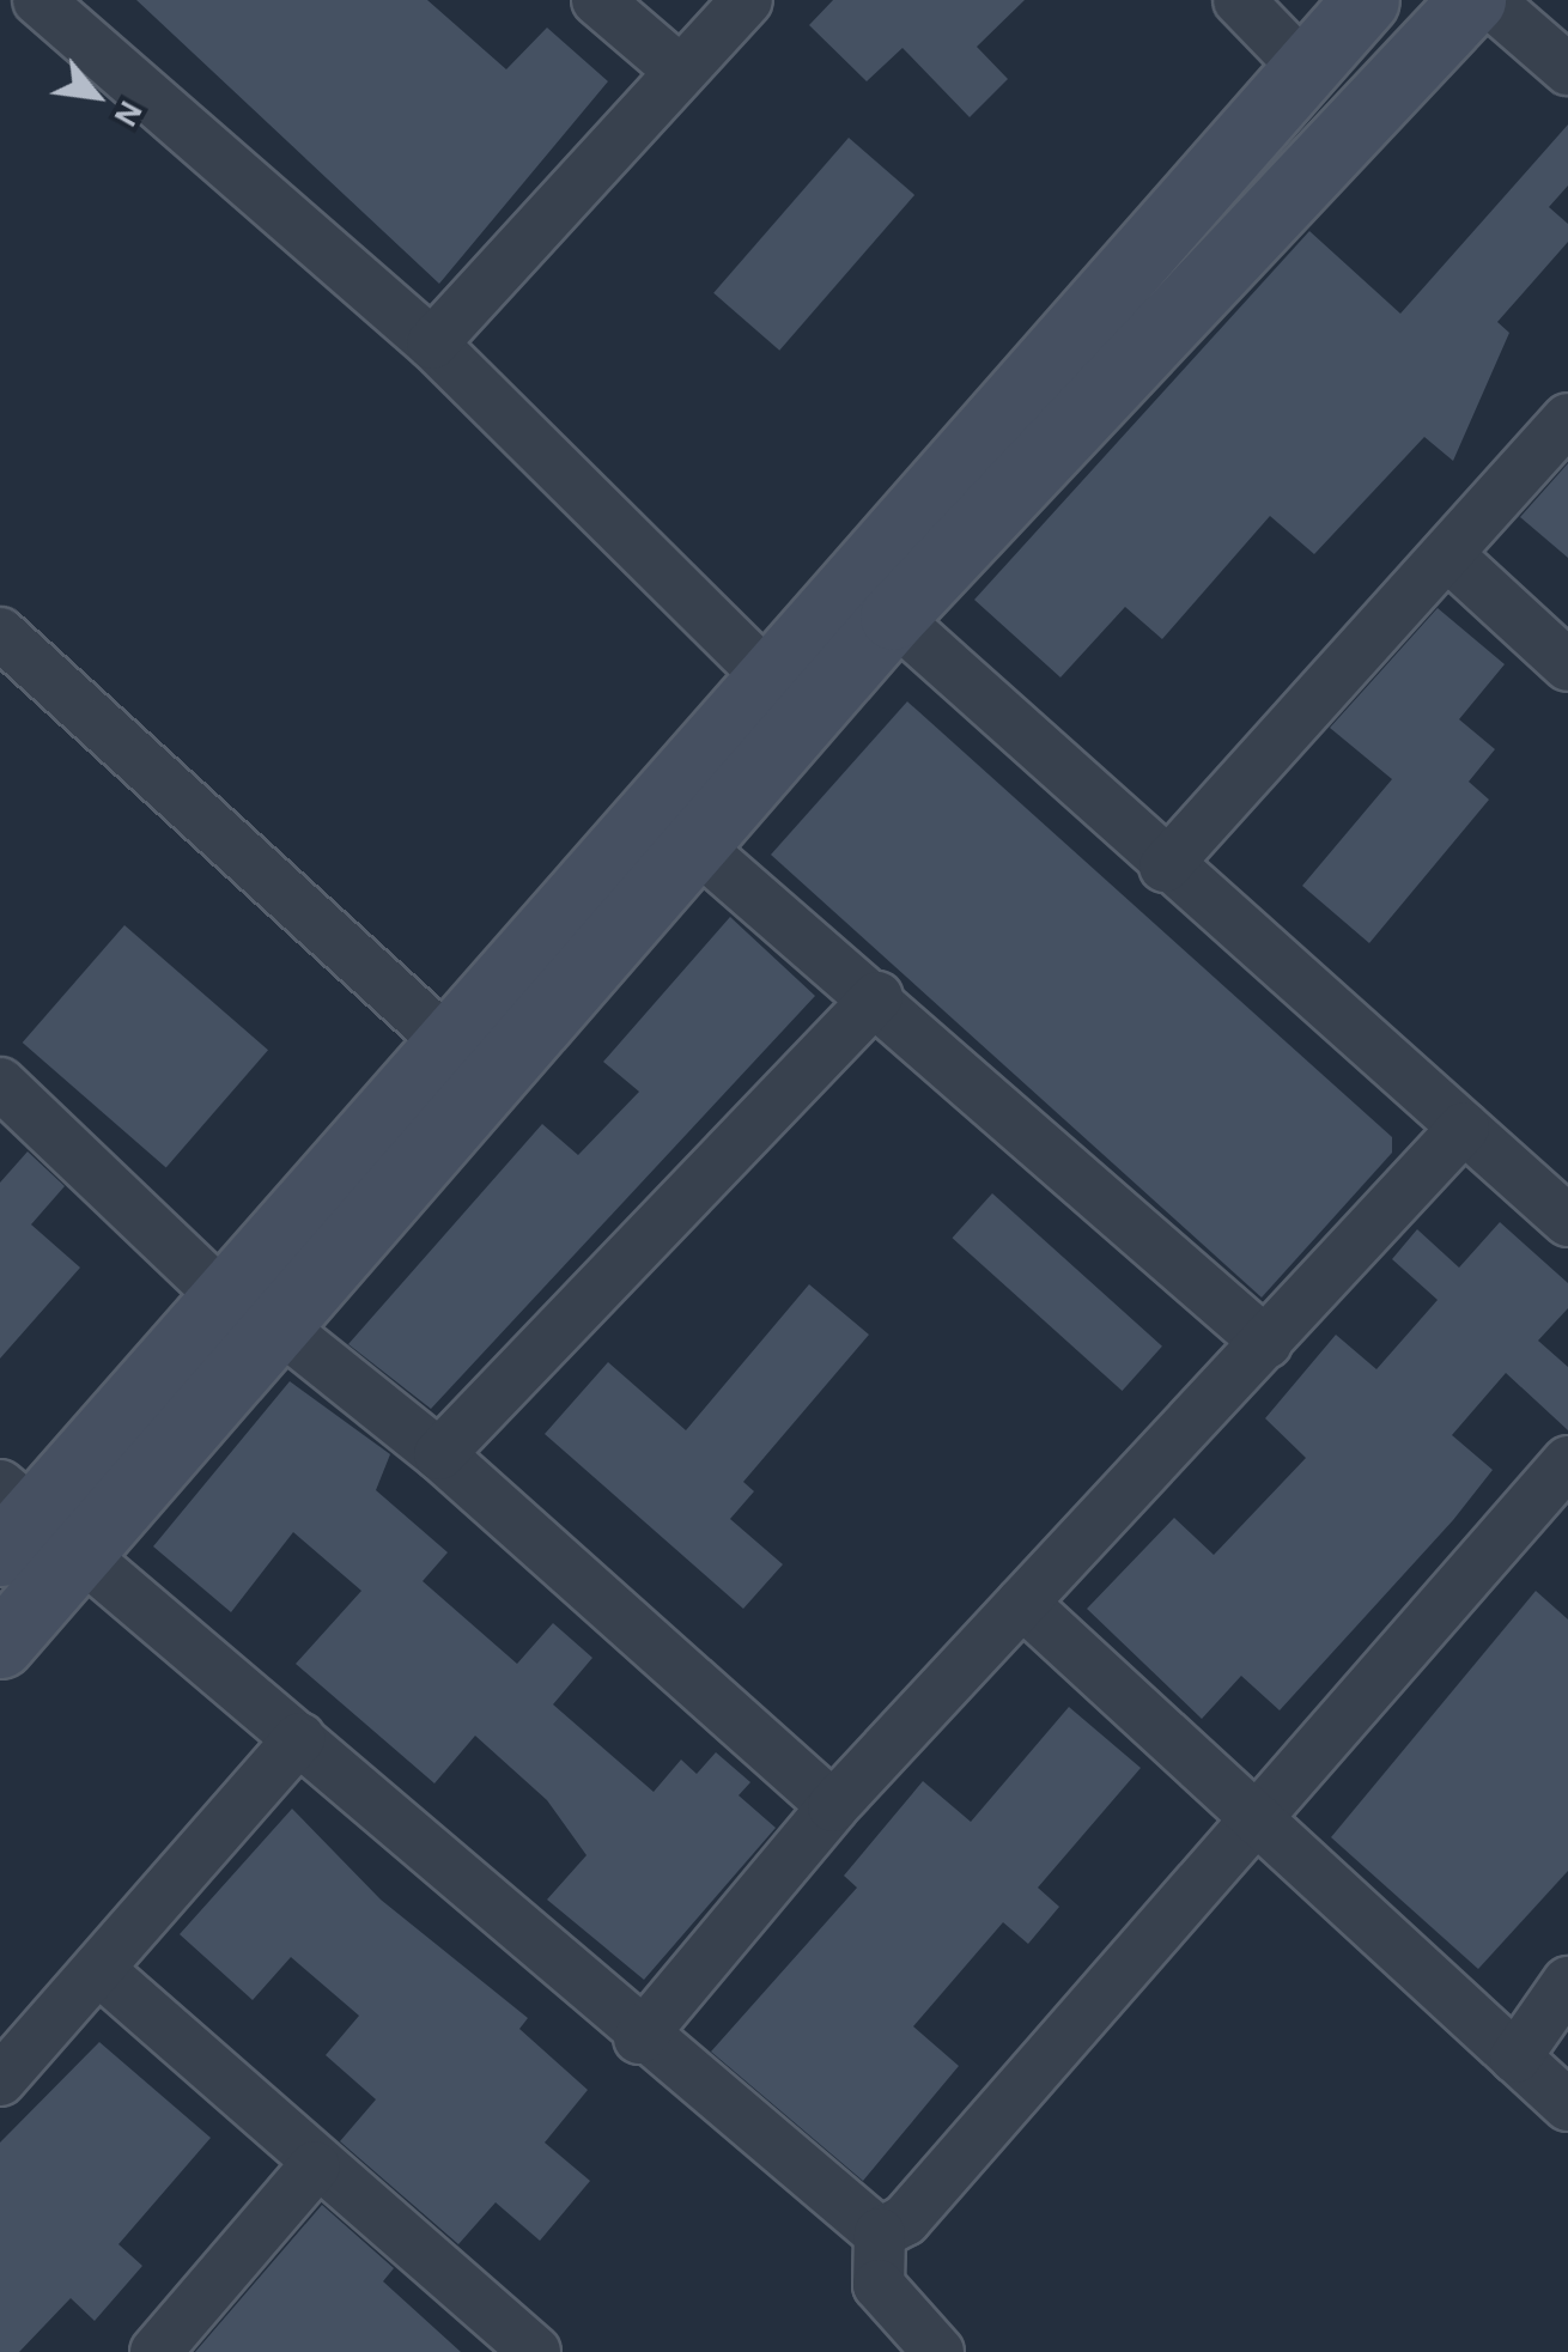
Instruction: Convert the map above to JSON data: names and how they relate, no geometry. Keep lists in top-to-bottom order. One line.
{"north":"bottom right"}
